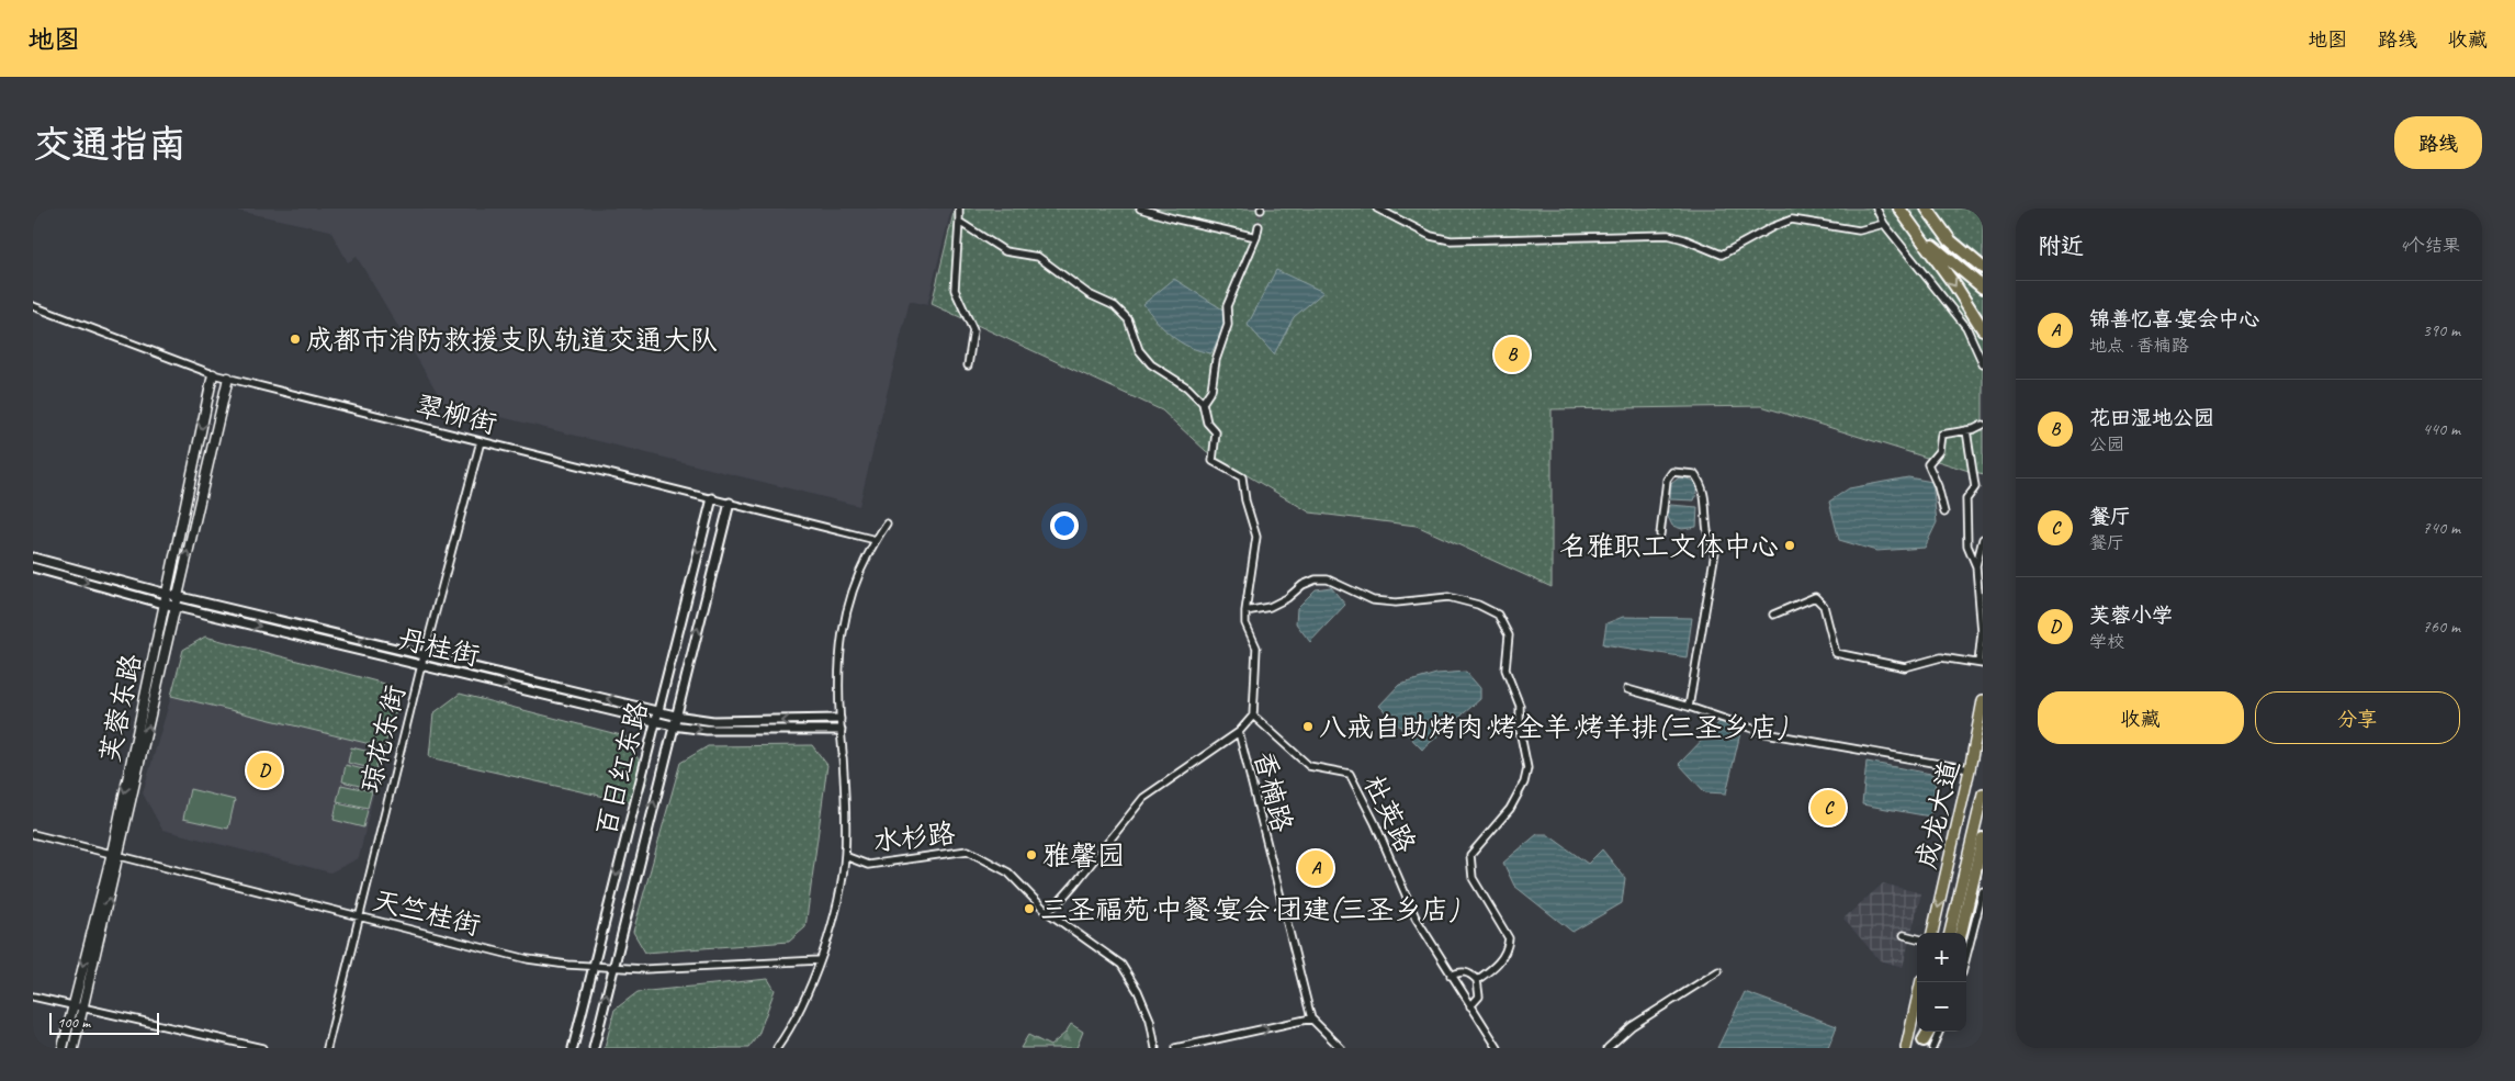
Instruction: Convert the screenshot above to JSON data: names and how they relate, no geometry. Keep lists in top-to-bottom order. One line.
{"streets":{"highway":["成龙大道"],"main road":["芙蓉东路"],"street":["翠柳街","丹桂街","琼花东街","百日红东路","香楠路","杜英路","水杉路","天竺桂街"]},"crossings":[["翠柳街","芙蓉东路"],["翠柳街","琼花东街"],["翠柳街","百日红东路"],["丹桂街","芙蓉东路"],["丹桂街","琼花东街"],["丹桂街","百日红东路"],["芙蓉东路","天竺桂街"],["琼花东街","天竺桂街"],["百日红东路","天竺桂街"]],"places":["成都市消防救援支队轨道交通大队","名雅职工文体中心","八戒自助烤肉·烤全羊·烤羊排(三圣乡店)","雅馨园","三圣福苑·中餐·宴会·团建(三圣乡店)"],"scale_bar":"100 m","page":{"header":"地图","nav":["地图","路线","收藏"],"buttons":["路线",["收藏","分享"]],"title":"交通指南","heading":["附近","4个结果"],"list":[{"mark":"A","name":"锦善忆喜·宴会中心","note":"地点 · 香楠路","value":"390 m"},{"mark":"B","name":"花田湿地公园","note":"公园","value":"440 m"},{"mark":"C","name":"餐厅","note":"餐厅","value":"740 m"},{"mark":"D","name":"芙蓉小学","note":"学校","value":"760 m"}],"pins":["B","D","C","A"],"map_buttons":["+","−"],"scale":"100 m"}}
